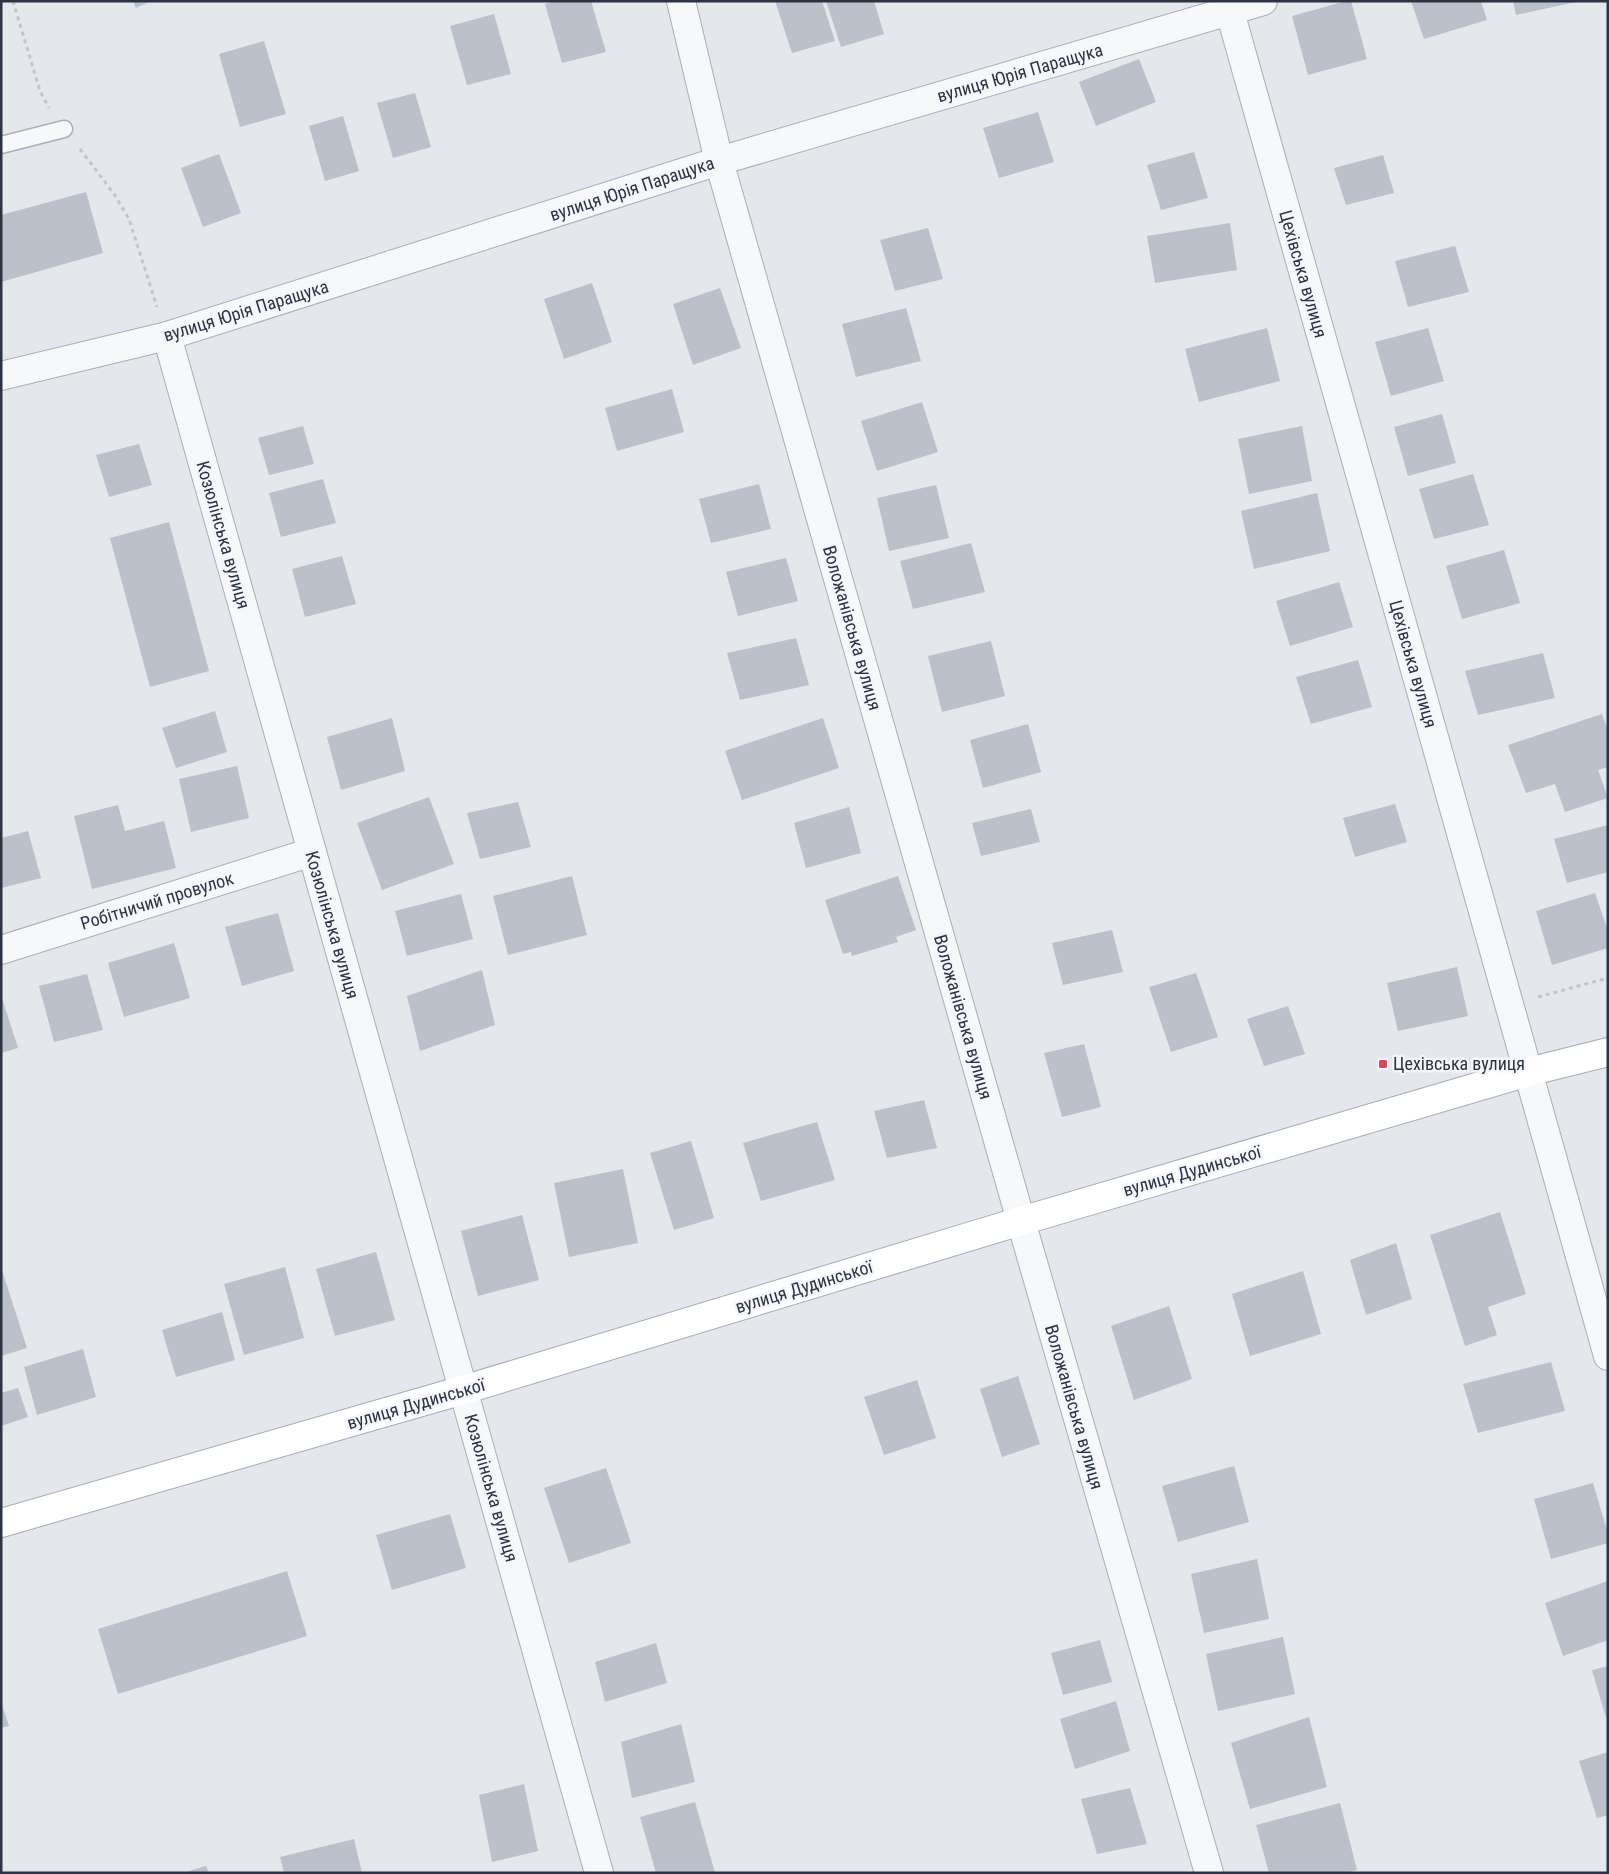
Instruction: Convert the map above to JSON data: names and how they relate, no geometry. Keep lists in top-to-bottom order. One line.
{"streets":{"main road":["вулиця Дудинської"],"street":["вулиця Юрія Паращука","Цехівська вулиця","Козюлінська вулиця","Воложанівська вулиця","Робітничий провулок"]},"crossings":[["вулиця Юрія Паращука","Цехівська вулиця"],["вулиця Юрія Паращука","Козюлінська вулиця"],["вулиця Юрія Паращука","Воложанівська вулиця"],["Цехівська вулиця","вулиця Дудинської"],["Козюлінська вулиця","Робітничий провулок"],["Козюлінська вулиця","вулиця Дудинської"],["Воложанівська вулиця","вулиця Дудинської"]],"places":{"transit":["Цехівська вулиця"]}}
